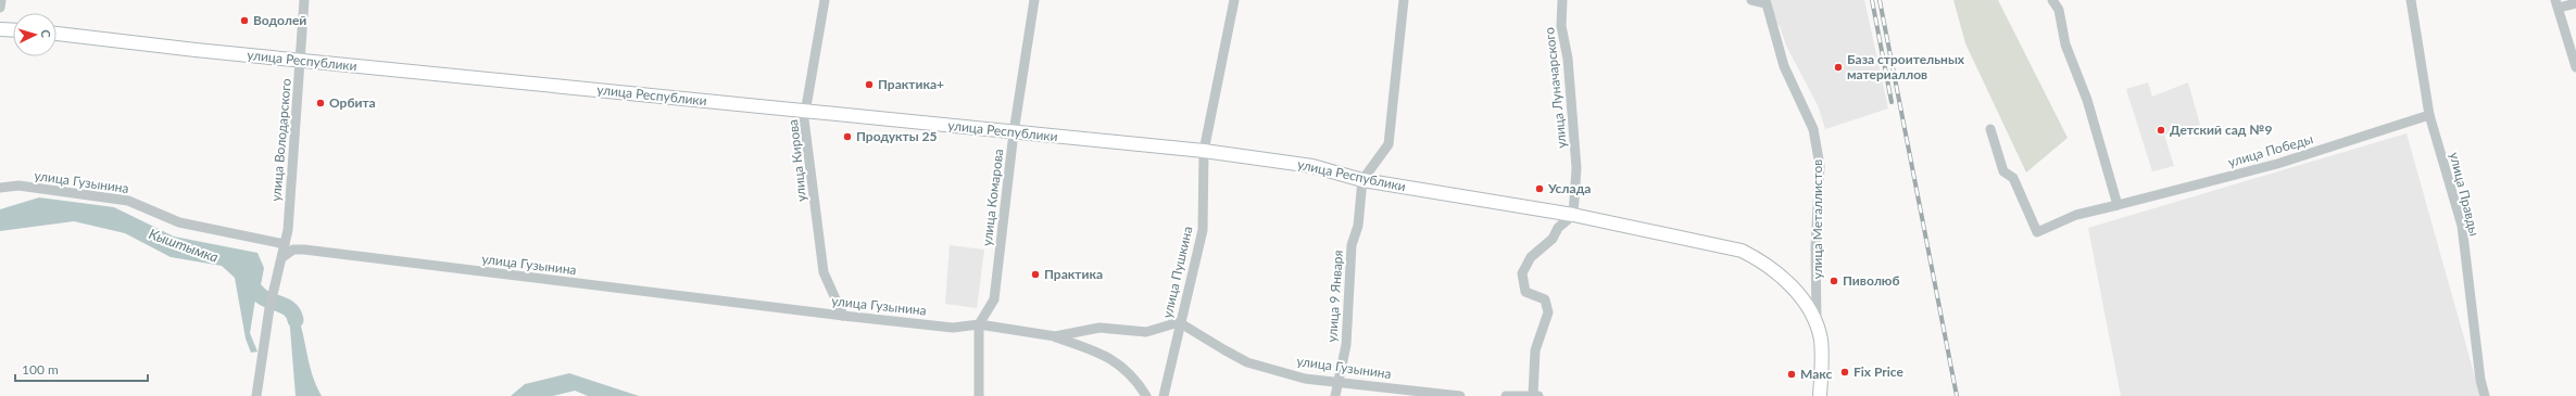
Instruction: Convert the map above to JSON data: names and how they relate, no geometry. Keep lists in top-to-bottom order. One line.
{"streets":{"main road":["улица Республики","улица Металлистов"],"street":["улица Луначарского","улица Володарского","улица Победы","улица Кирова","улица Гузынина","улица Правды","улица Комарова","улица Пушкина","улица 9 Января"]},"crossings":[["улица Республики","улица Луначарского"],["улица Республики","улица Володарского"],["улица Республики","улица Кирова"],["улица Республики","улица Комарова"],["улица Республики","улица Металлистов"],["улица Республики","улица Пушкина"],["улица Республики","улица 9 Января"],["улица Володарского","улица Гузынина"],["улица Победы","улица Правды"],["улица Кирова","улица Гузынина"],["улица Гузынина","улица Комарова"],["улица Гузынина","улица Пушкина"],["улица Гузынина","улица 9 Января"]],"water":["Кыштымка"],"places":["Водолей","База cтроительных материаллов","Практика+","Орбита","Детский сад №9","Продукты 25","Услада","Практика","Пиволюб","Fix Price","Макс"],"scale_bar":"100 m","north":"right"}
